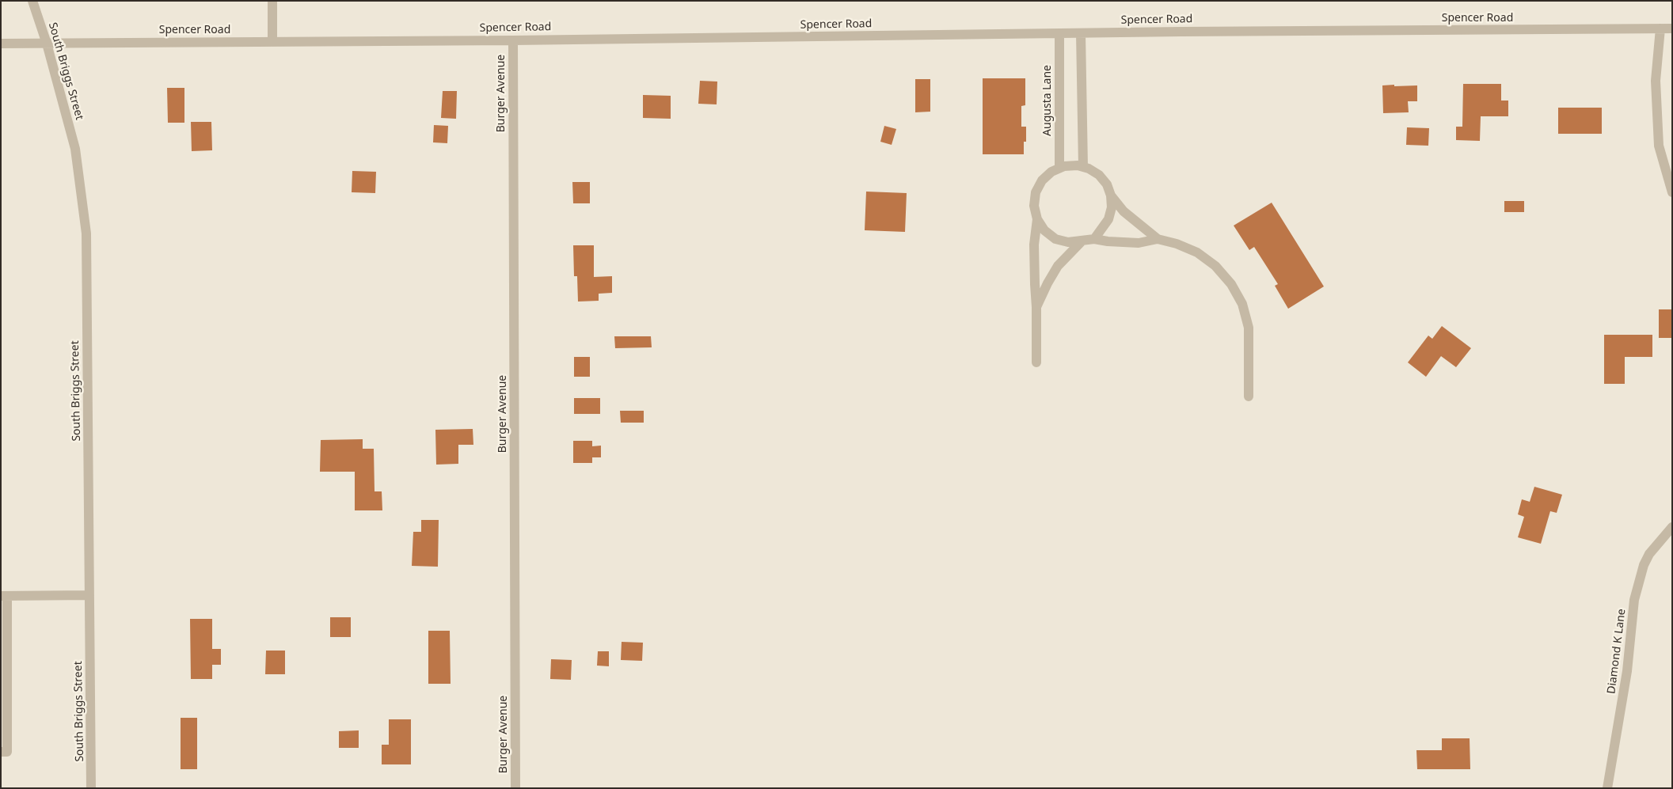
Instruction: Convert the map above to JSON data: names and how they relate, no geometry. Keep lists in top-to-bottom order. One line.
{"streets":{"street":["Spencer Road","South Briggs Street","Burger Avenue","Augusta Lane","Diamond K Lane"]},"crossings":[["Spencer Road","South Briggs Street"],["Spencer Road","Burger Avenue"],["Spencer Road","Augusta Lane"]]}
